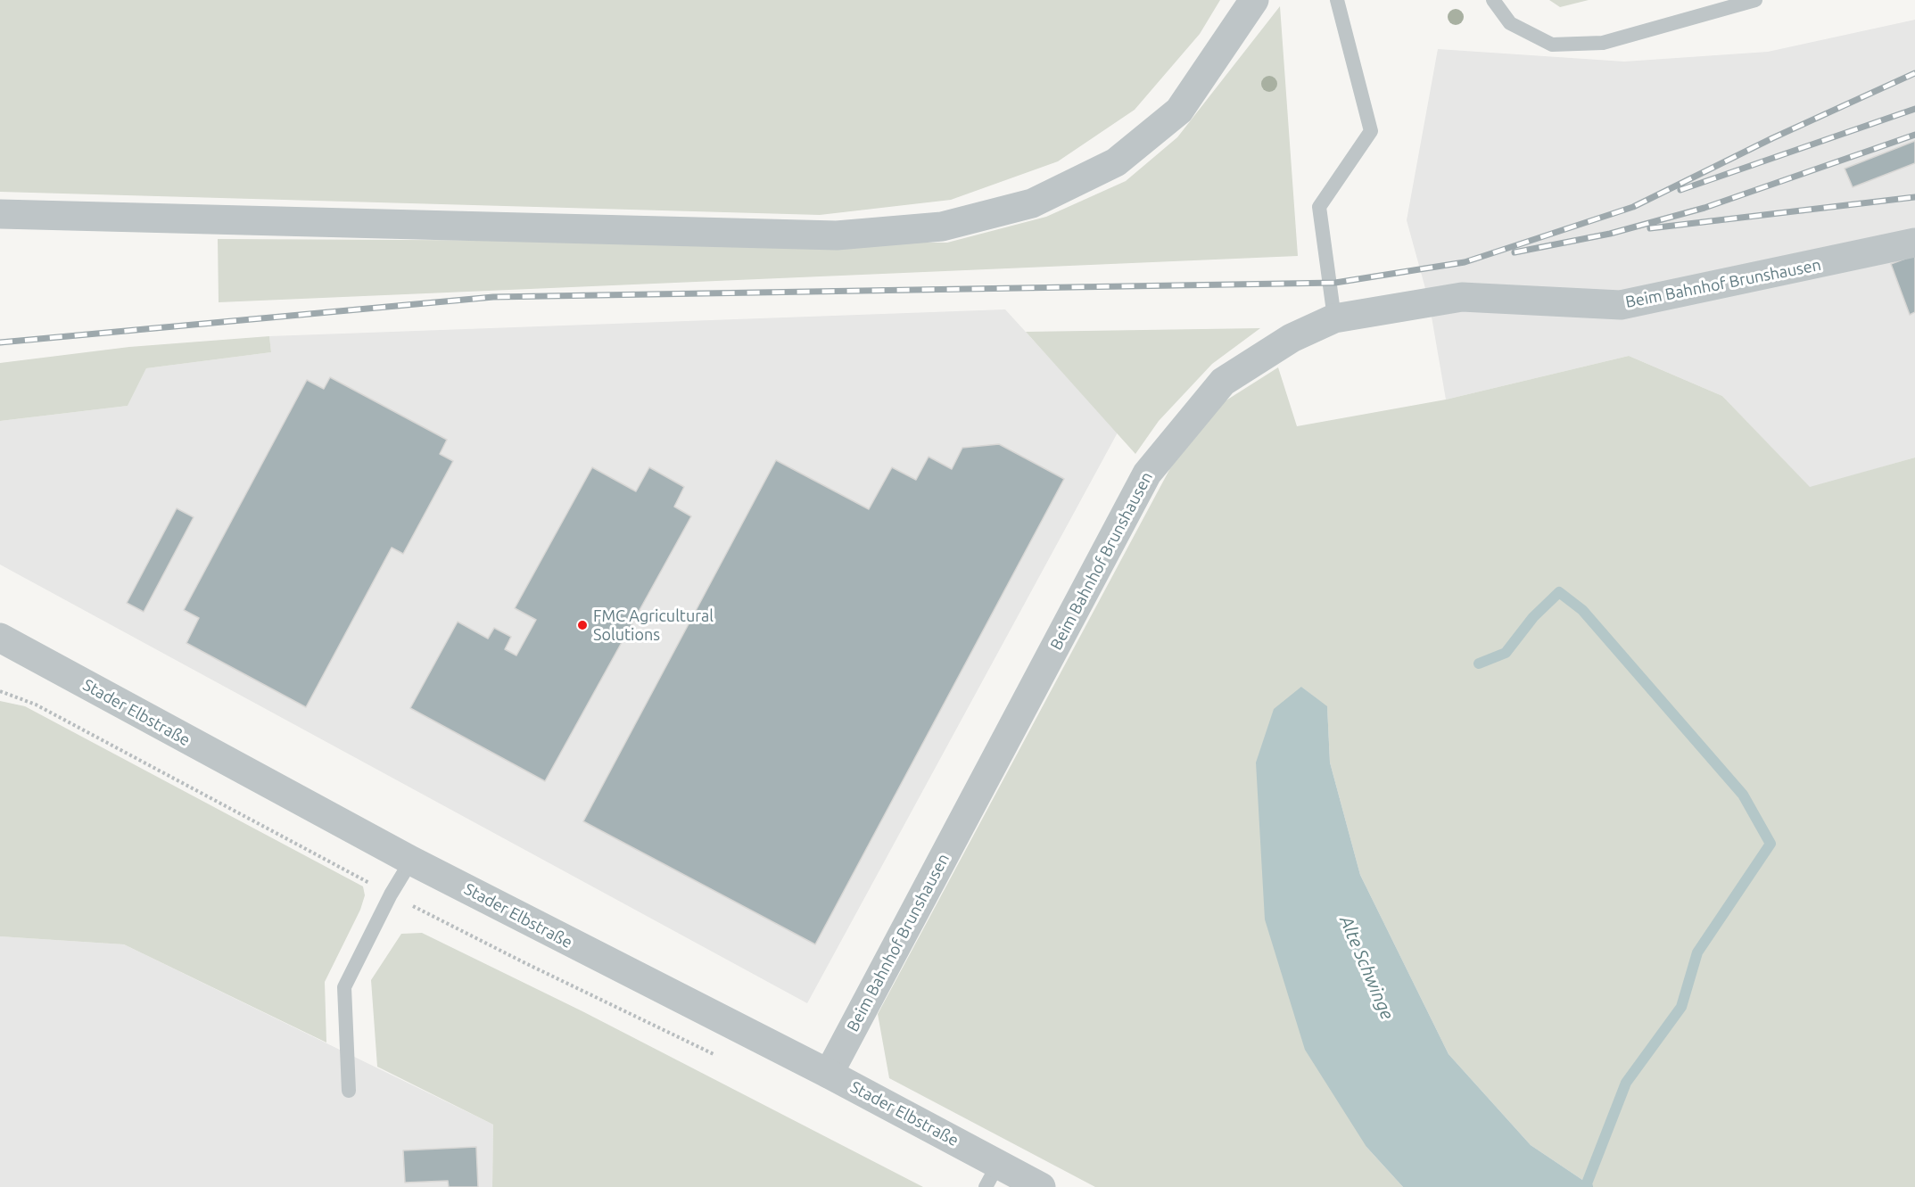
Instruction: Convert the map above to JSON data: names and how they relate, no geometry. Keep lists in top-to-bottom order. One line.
{"streets":{"street":["Beim Bahnhof Brunshausen","Stader Elbstraße"]},"crossings":[["Beim Bahnhof Brunshausen","Stader Elbstraße"]],"water":["Alte Schwinge"],"places":["FMC Agricultural Solutions"]}
